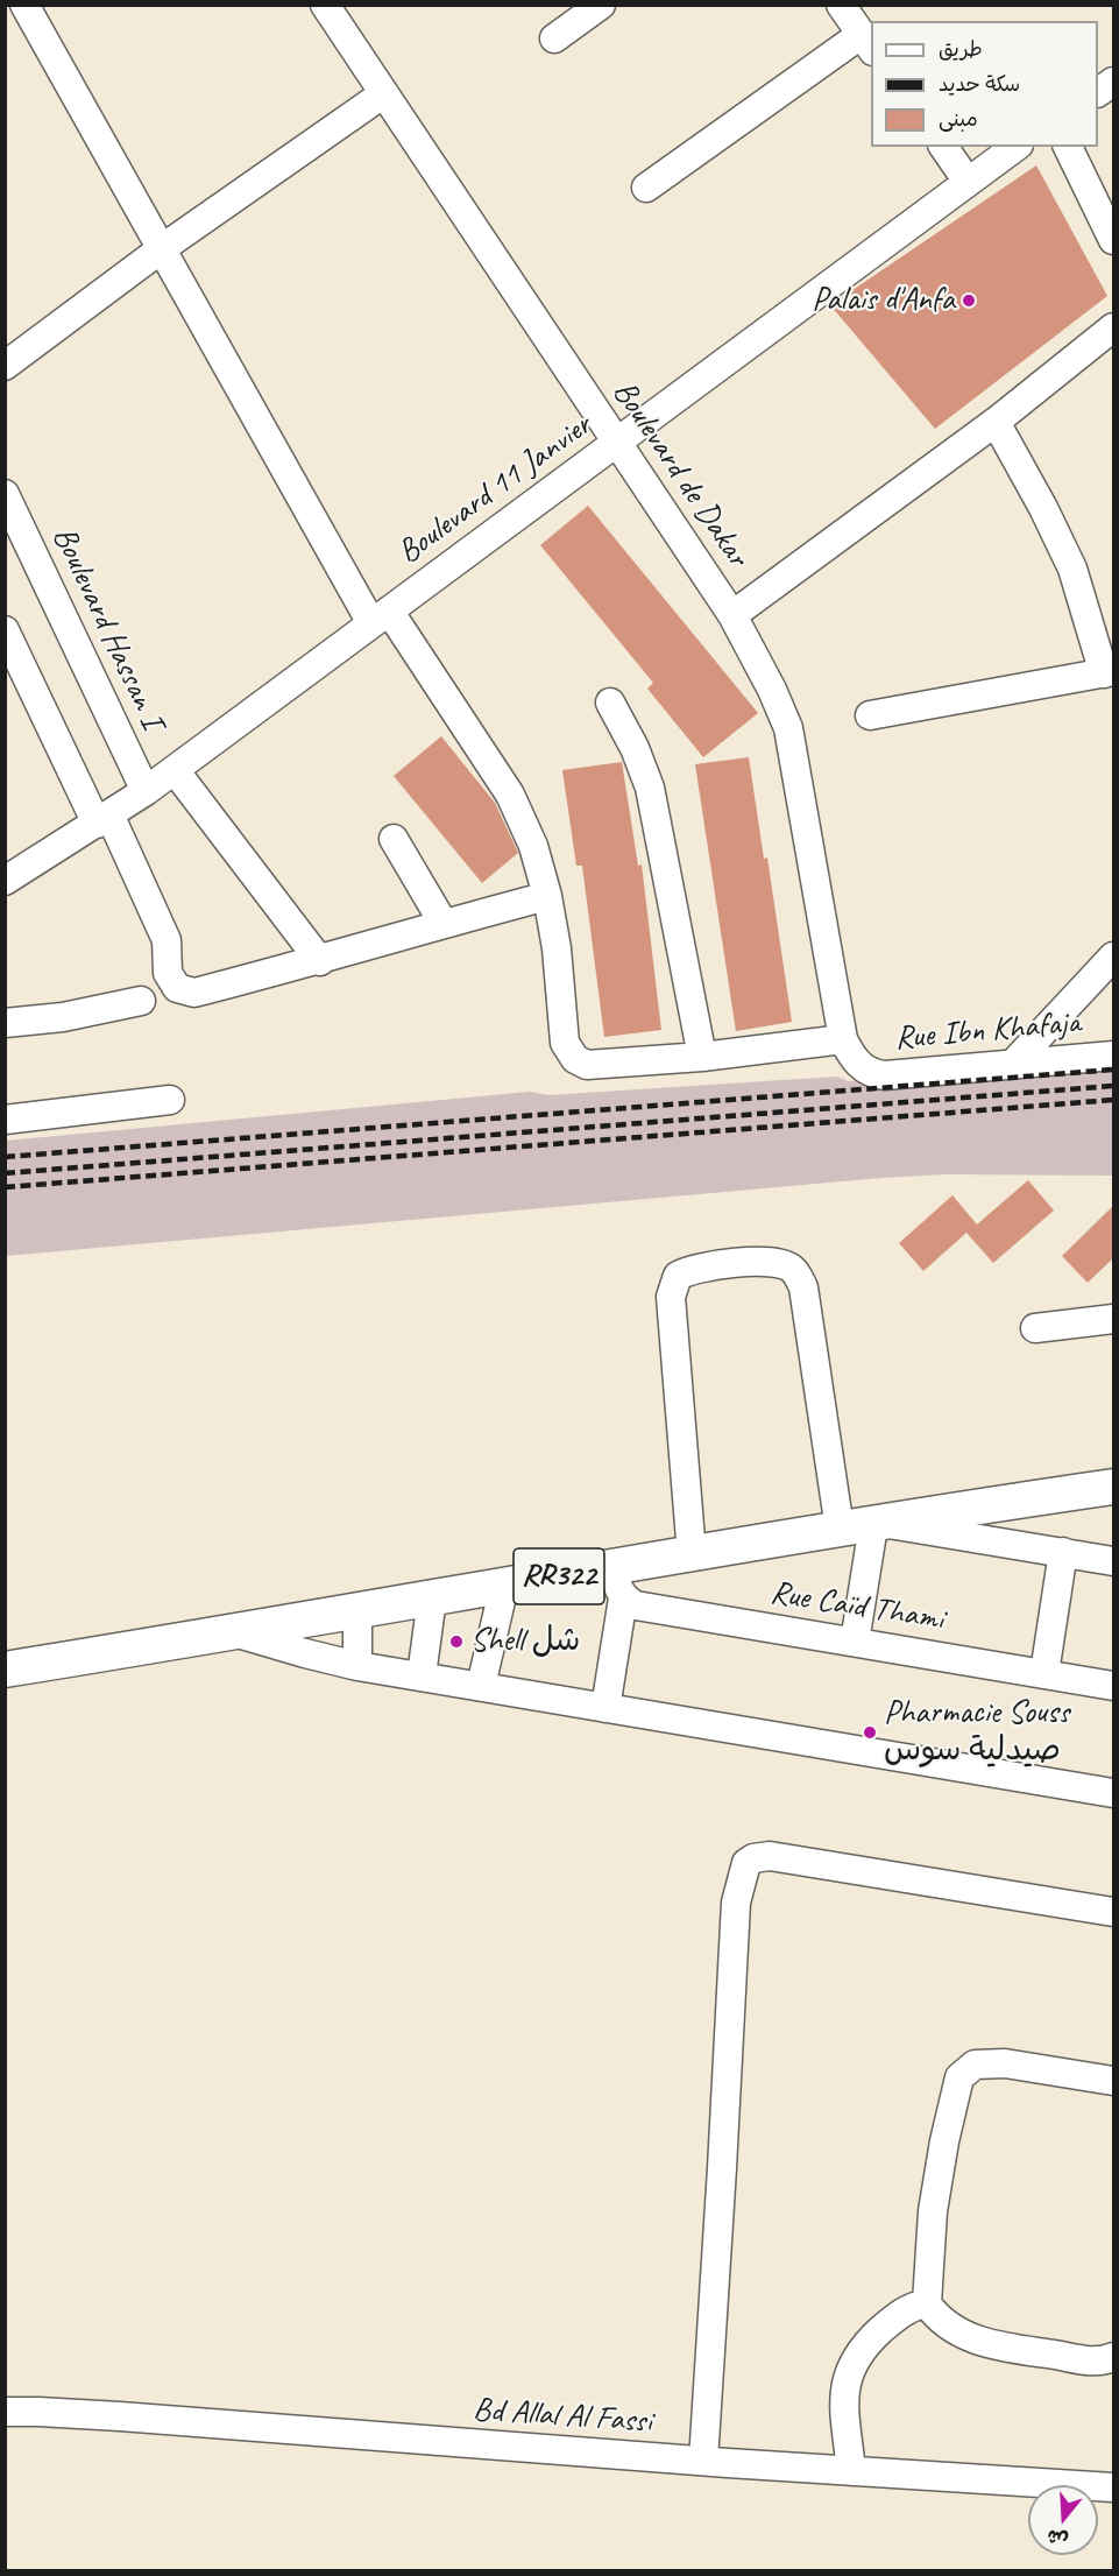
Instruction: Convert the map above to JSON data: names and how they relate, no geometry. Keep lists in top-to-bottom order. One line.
{"streets":{"main road":["RR322"],"street":["Boulevard de Dakar","Boulevard 11 Janvier","Boulevard Hassan I","Rue Ibn Khafaja","Rue Caïd Thami","Bd Allal Al Fassi"]},"crossings":[["Boulevard de Dakar","Boulevard 11 Janvier"],["Boulevard de Dakar","Rue Ibn Khafaja"],["Boulevard 11 Janvier","Boulevard Hassan I"],["RR322","Rue Caïd Thami"]],"places":["Palais d'Anfa","Shell شل","Pharmacie Souss صيدلية سوس"],"legend":["طريق","سكة حديد","مبنى"],"north":"bottom"}
